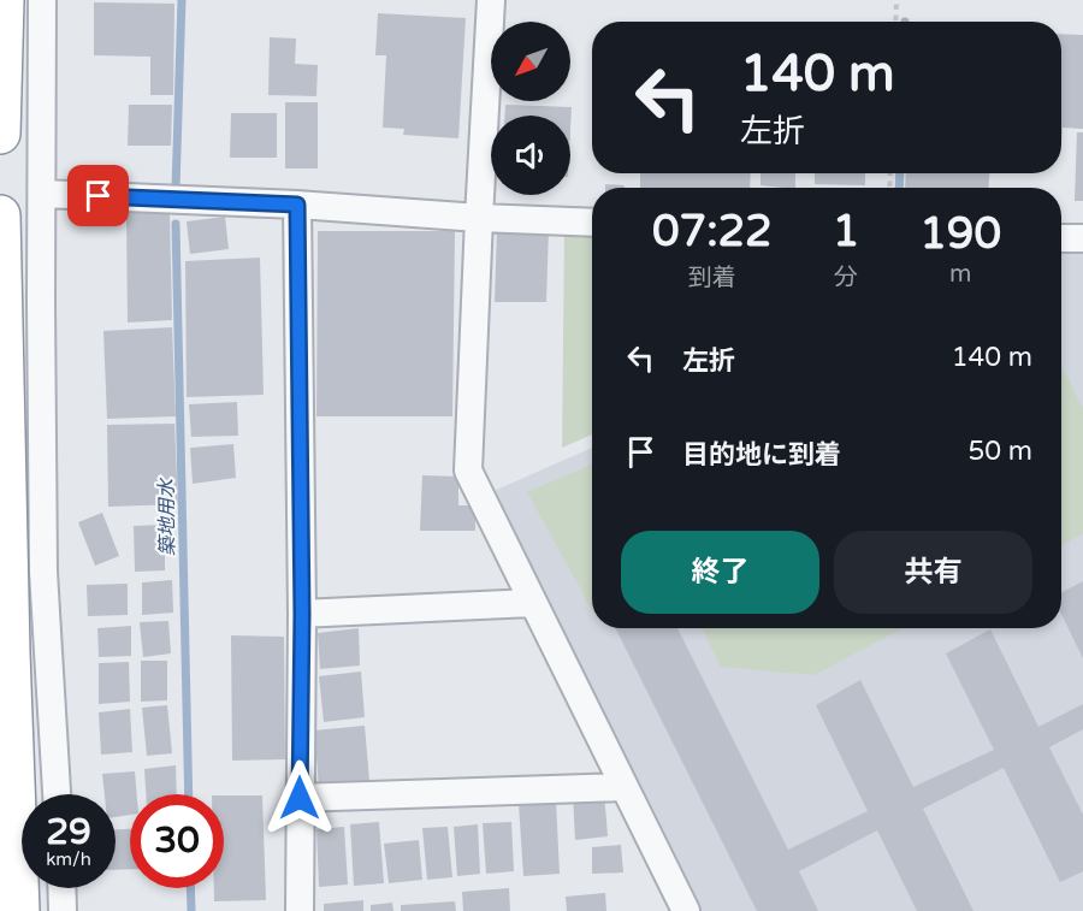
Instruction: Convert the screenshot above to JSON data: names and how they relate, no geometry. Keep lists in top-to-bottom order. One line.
{"water":["築地用水"],"north":"bottom left","page":{"turn":["140 m","左折"],"eta":["07:22","到着","1","分","190","m"],"list":[{"name":"左折","value":"140 m"},{"name":"目的地に到着","value":"50 m"}],"buttons":["終了","共有"],"speed":"29 km/h","limit":"30"}}
